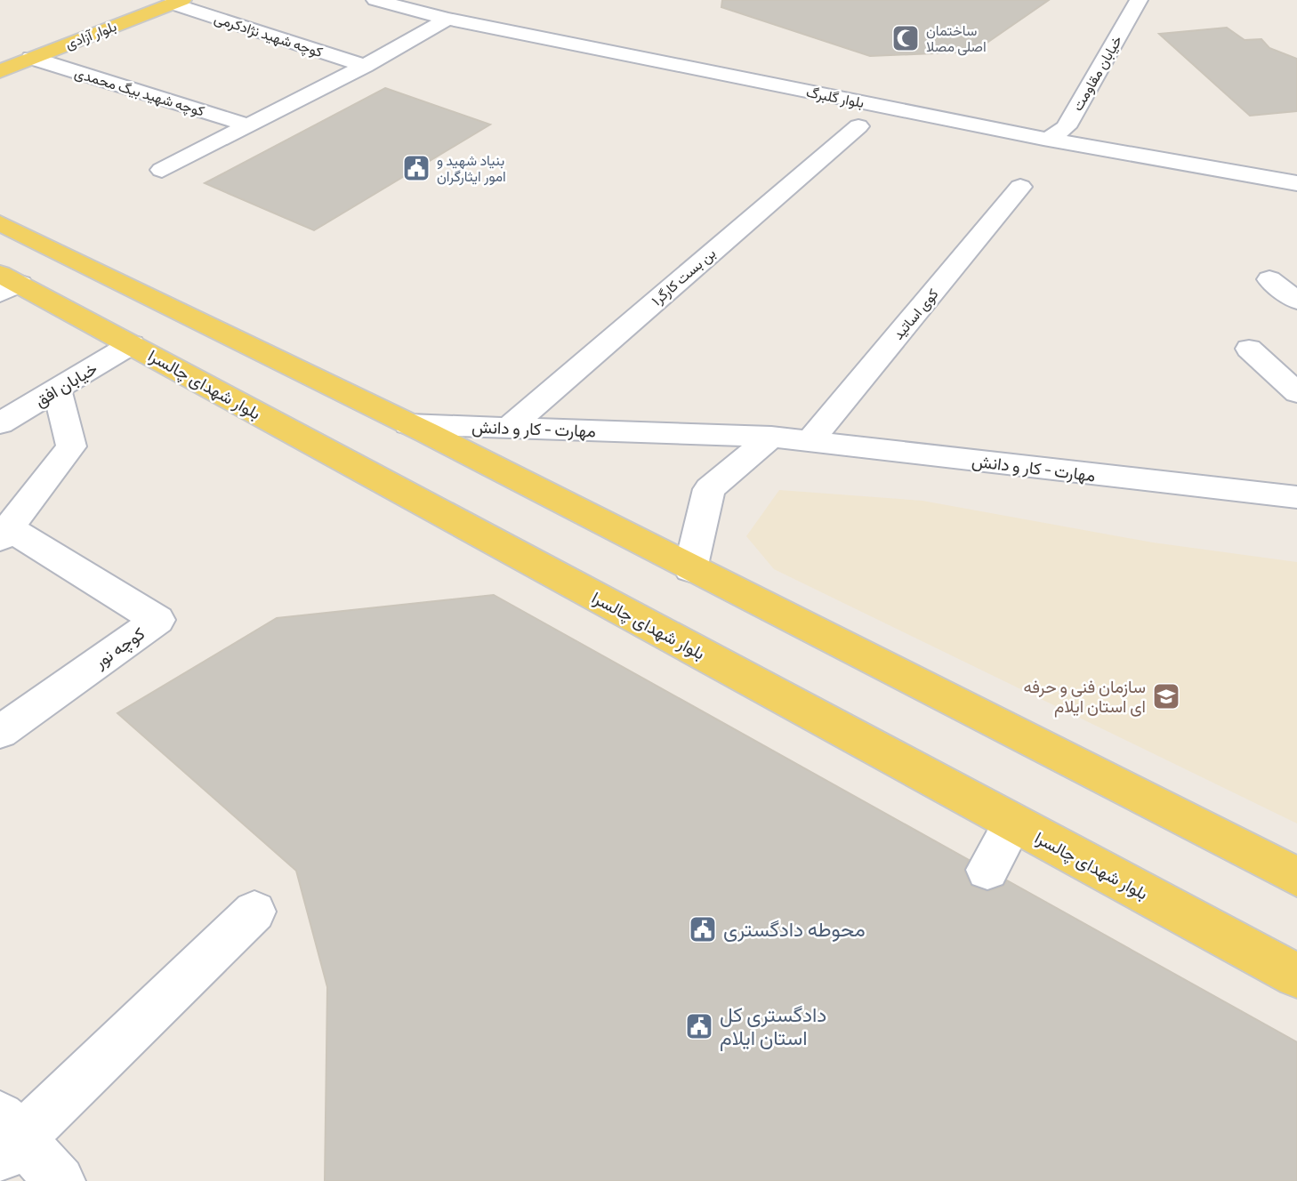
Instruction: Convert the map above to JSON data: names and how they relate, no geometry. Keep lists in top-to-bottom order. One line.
{"streets":{"main road":["بلوار آزادی","بلوار شهدای چالسرا"],"street":["کوچه شهید نژادکرمی","خیابان مقاومت","کوچه شهید بیگ محمدی","بلوار گلبرگ","بن بست کارگر۱","کوی اساتید","خیابان افق","مهارت - کار و دانش","کوچه نور"]},"crossings":[["بلوار آزادی","کوچه شهید نژادکرمی"],["بلوار آزادی","کوچه شهید بیگ محمدی"],["خیابان مقاومت","بلوار گلبرگ"],["بن بست کارگر۱","مهارت - کار و دانش"],["کوی اساتید","مهارت - کار و دانش"],["خیابان افق","بلوار شهدای چالسرا"],["خیابان افق","کوچه نور"]],"places":{"mosque":["ساختمان اصلی مصلا"],"public building":["بنیاد شهید و امور ایثارگران","محوطه دادگستری","دادگستری کل استان ایلام"],"school or university":["سازمان فنی و حرفه ای استان ایلام"]}}
